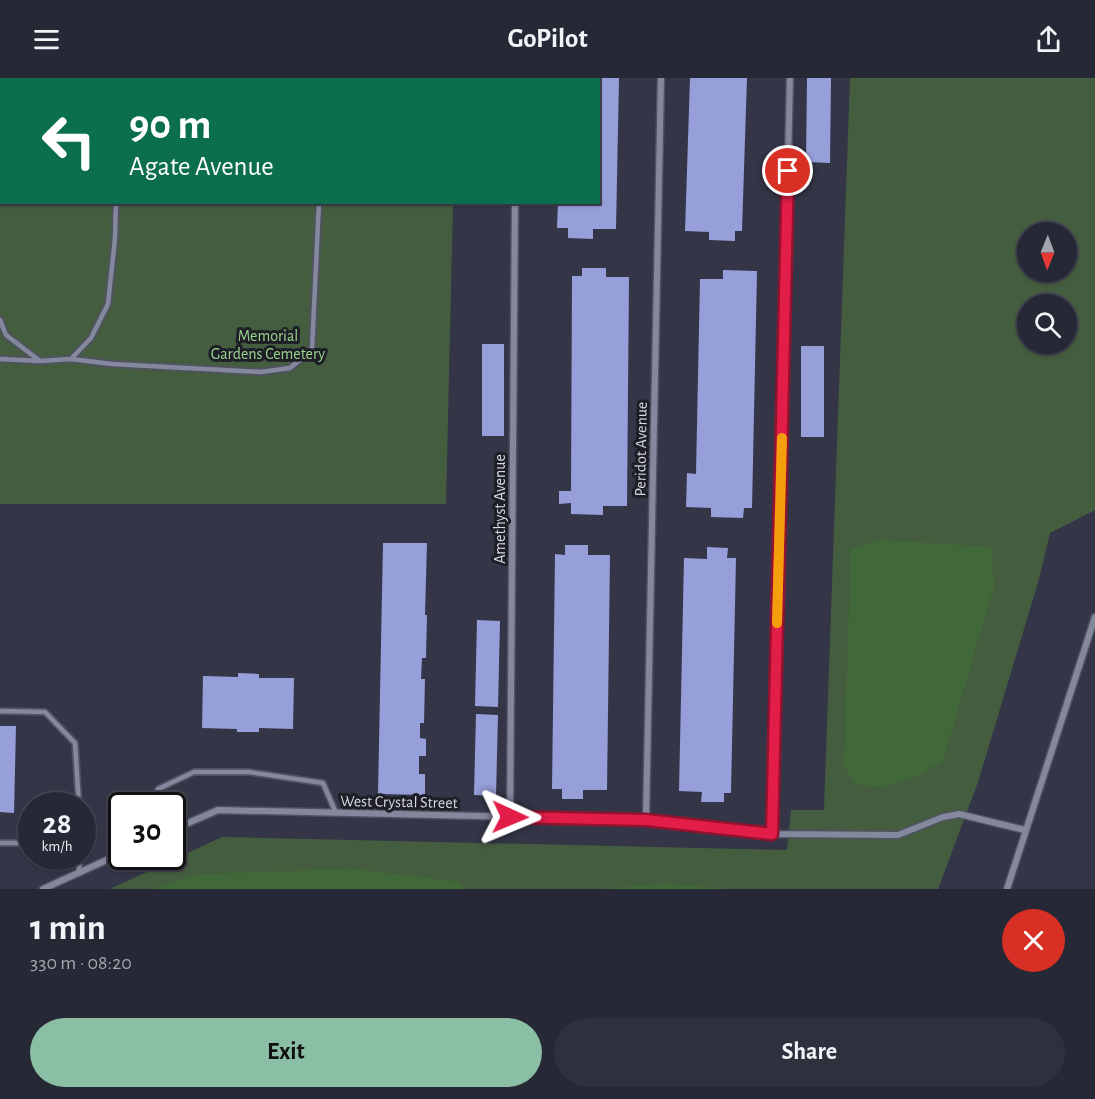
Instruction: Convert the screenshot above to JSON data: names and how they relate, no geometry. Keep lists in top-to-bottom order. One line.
{"streets":{"street":["Peridot Avenue","Amethyst Avenue","West Crystal Street"]},"crossings":[["Peridot Avenue","West Crystal Street"],["Amethyst Avenue","West Crystal Street"]],"parks":["Memorial Gardens Cemetery"],"north":"bottom","page":{"header":"GoPilot","turn":["90 m","Agate Avenue"],"speed":"28 km/h","limit":"30","heading":["1 min","330 m · 08:20"],"buttons":["Exit","Share"]}}
